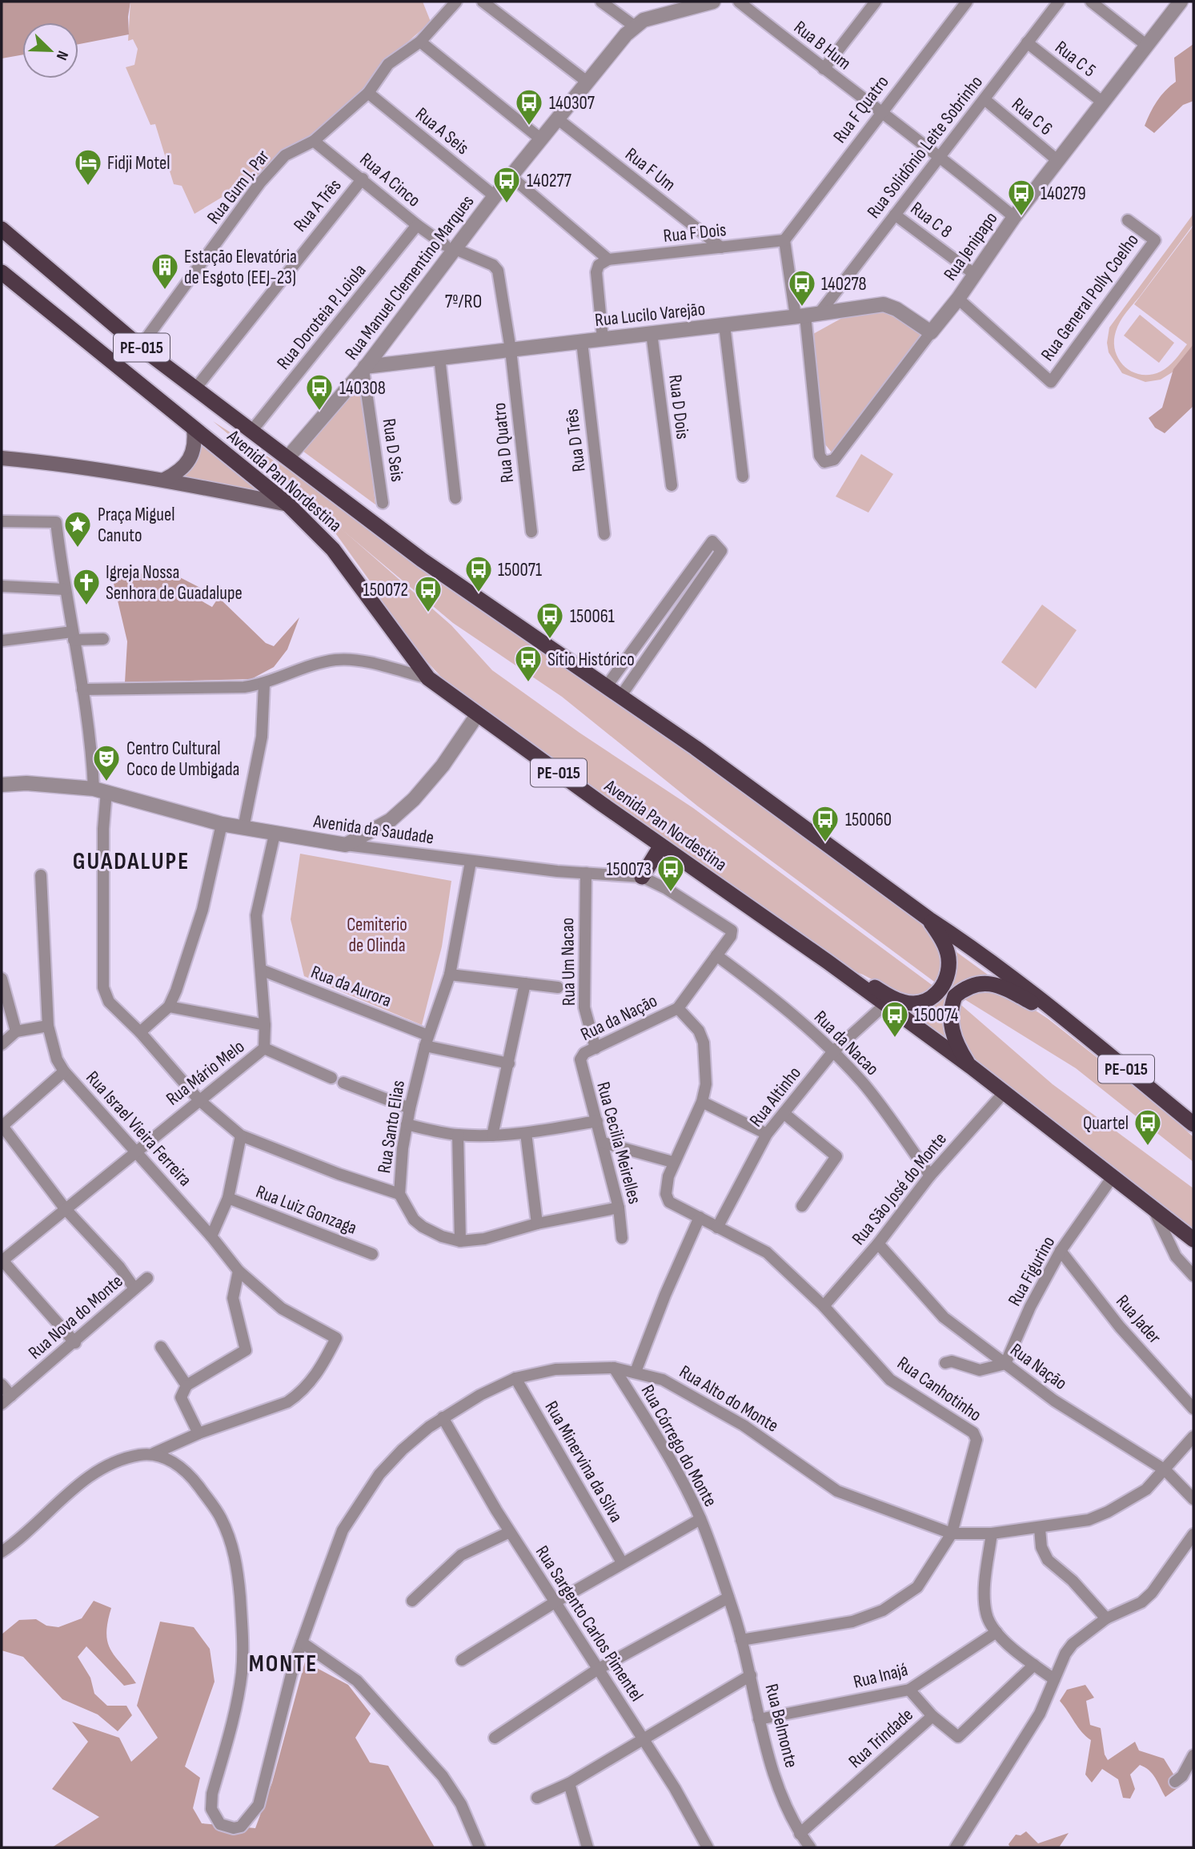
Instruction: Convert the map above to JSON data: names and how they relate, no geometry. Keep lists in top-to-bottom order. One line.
{"streets":{"highway":["PE-015","Avenida Pan Nordestina"],"street":["Rua B Hum","Rua C 5","Rua F Quatro","Rua C 6","Rua A Seis","Rua Solidônio Leite Sobrinho","Rua F Um","Rua A Cinco","Rua Gum J. Par","Rua A Três","Rua C 8","Rua F Dois","Rua Jenipapo","Rua Manuel Clementino Marques","Rua General Polly Coelho","Rua Lucilo Varejão","Rua Doroteia P. Loiola","Rua D Dois","Rua D Três","Rua D Quatro","Rua D Seis","Avenida da Saudade","Rua Um Nacao","Rua da Aurora","Rua da Nação","Rua da Nacao","Rua Mário Melo","Rua Altinho","Rua Santo Elias","Rua Israel Vieira Ferreira","Rua Cecilia Meirelles","Rua São José do Monte","Rua Luiz Gonzaga","Rua Figurino","Rua Nova do Monte","Rua Jader","Rua Nação","Rua Canhotinho","Rua Alto do Monte","Rua Córrego do Monte","Rua Minervina da Silva","Rua Sargento Carlos Pimentel","Rua Inajá","Rua Belmonte","Rua Trindade"]},"crossings":[["Rua B Hum","Rua F Quatro"],["Rua B Hum","Rua Solidônio Leite Sobrinho"],["Rua B Hum","Rua Jenipapo"],["Rua C 5","Rua Solidônio Leite Sobrinho"],["Rua C 5","Rua Jenipapo"],["Rua F Quatro","Rua F Dois"],["Rua C 6","Rua Solidônio Leite Sobrinho"],["Rua C 6","Rua Jenipapo"],["Rua A Seis","Rua Gum J. Par"],["Rua A Seis","Rua Manuel Clementino Marques"],["Rua Solidônio Leite Sobrinho","Rua C 8"],["Rua Solidônio Leite Sobrinho","Rua Jenipapo"],["Rua Solidônio Leite Sobrinho","Rua Lucilo Varejão"],["Rua F Um","Rua F Dois"],["Rua F Um","Rua Manuel Clementino Marques"],["Rua A Cinco","Rua Gum J. Par"],["Rua A Cinco","Rua A Três"],["Rua A Cinco","Rua Manuel Clementino Marques"],["Rua A Cinco","Rua Lucilo Varejão"],["Rua A Cinco","Rua Doroteia P. Loiola"],["Rua A Cinco","Rua D Quatro"],["Rua Gum J. Par","Avenida Pan Nordestina"],["Rua A Três","Avenida Pan Nordestina"],["Rua C 8","Rua Jenipapo"],["Rua Jenipapo","Rua General Polly Coelho"],["Rua Jenipapo","Rua Lucilo Varejão"],["Rua Manuel Clementino Marques","Rua Lucilo Varejão"],["Rua Manuel Clementino Marques","Rua D Seis"],["Rua Manuel Clementino Marques","Avenida Pan Nordestina"],["Rua Lucilo Varejão","Rua D Dois"],["Rua Lucilo Varejão","Rua D Três"],["Rua Lucilo Varejão","Rua D Quatro"],["Rua Lucilo Varejão","Rua D Seis"],["Rua Doroteia P. Loiola","Avenida Pan Nordestina"],["PE-015","Avenida Pan Nordestina"],["Avenida Pan Nordestina","Rua Altinho"],["Avenida Pan Nordestina","Rua São José do Monte"],["Avenida Pan Nordestina","Rua Figurino"],["Avenida da Saudade","Rua Um Nacao"],["Avenida da Saudade","Rua da Nação"],["Avenida da Saudade","Rua Mário Melo"],["Avenida da Saudade","Rua Santo Elias"],["Rua Um Nacao","Rua da Nação"],["Rua Um Nacao","Rua Cecilia Meirelles"],["Rua Um Nacao","Rua Canhotinho"],["Rua da Aurora","Rua Mário Melo"],["Rua da Aurora","Rua Santo Elias"],["Rua da Nação","Rua da Nacao"],["Rua da Nação","Rua Cecilia Meirelles"],["Rua da Nação","Rua Canhotinho"],["Rua da Nacao","Rua Altinho"],["Rua da Nacao","Rua São José do Monte"],["Rua Mário Melo","Rua Israel Vieira Ferreira"],["Rua Altinho","Rua Canhotinho"],["Rua Santo Elias","Rua Cecilia Meirelles"],["Rua Cecilia Meirelles","Rua Canhotinho"],["Rua São José do Monte","Rua Nação"],["Rua São José do Monte","Rua Canhotinho"],["Rua Figurino","Rua Jader"],["Rua Figurino","Rua Nação"],["Rua Nação","Rua Alto do Monte"],["Rua Canhotinho","Rua Alto do Monte"],["Rua Canhotinho","Rua Belmonte"],["Rua Alto do Monte","Rua Córrego do Monte"],["Rua Alto do Monte","Rua Minervina da Silva"],["Rua Alto do Monte","Rua Sargento Carlos Pimentel"],["Rua Córrego do Monte","Rua Belmonte"],["Rua Inajá","Rua Belmonte"],["Rua Belmonte","Rua Trindade"]],"districts":["7º/RO","GUADALUPE","MONTE"],"parks":["Cemiterio de Olinda"],"places":{"bus stop":["140307","140277","140279","140278","140308","150071","150072","150061","Sítio Histórico","150060","150073","150074","Quartel"],"hotel":["Fidji Motel"],"building":["Estação Elevatória de Esgoto (EEJ-23)"],"place":["Praça Miguel Canuto"],"church":["Igreja Nossa Senhora de Guadalupe"],"theatre":["Centro Cultural Coco de Umbigada"]},"north":"bottom right"}
